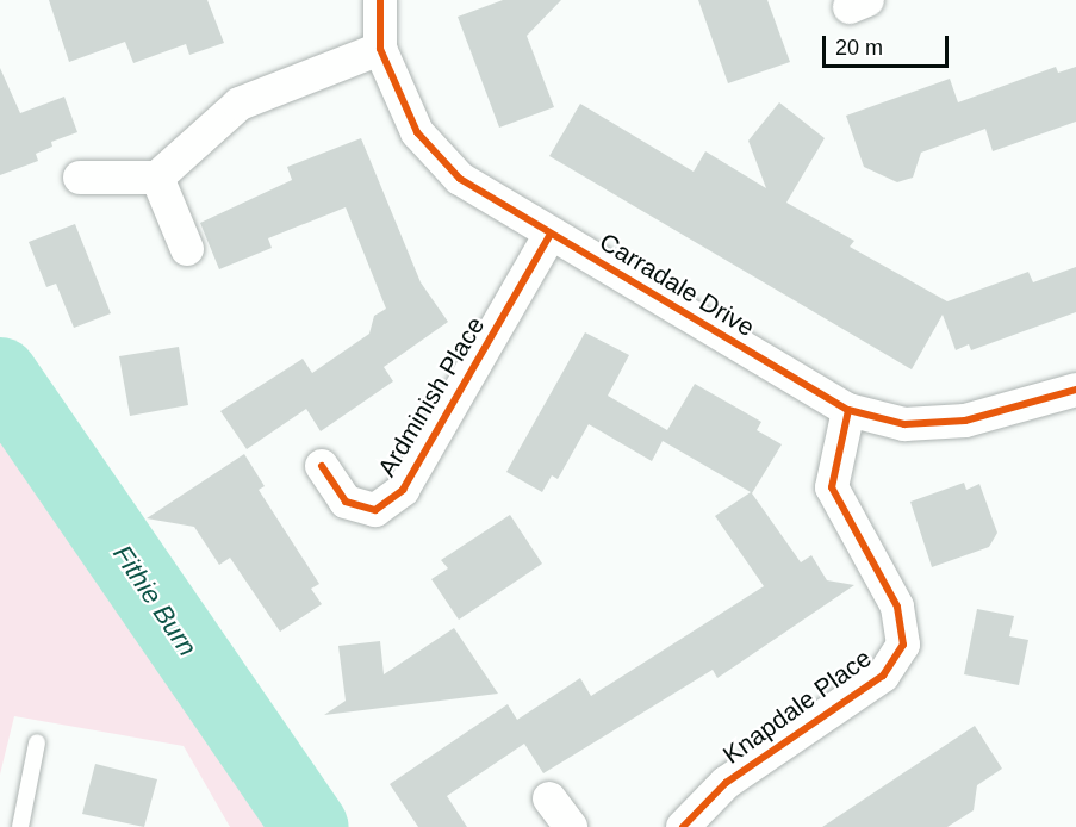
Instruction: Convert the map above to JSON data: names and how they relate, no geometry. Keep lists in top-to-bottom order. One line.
{"streets":{"street":["Carradale Drive","Ardminish Place","Knapdale Place"]},"crossings":[["Carradale Drive","Ardminish Place"],["Carradale Drive","Knapdale Place"]],"water":["Fithie Burn"],"scale_bar":"20 m"}
